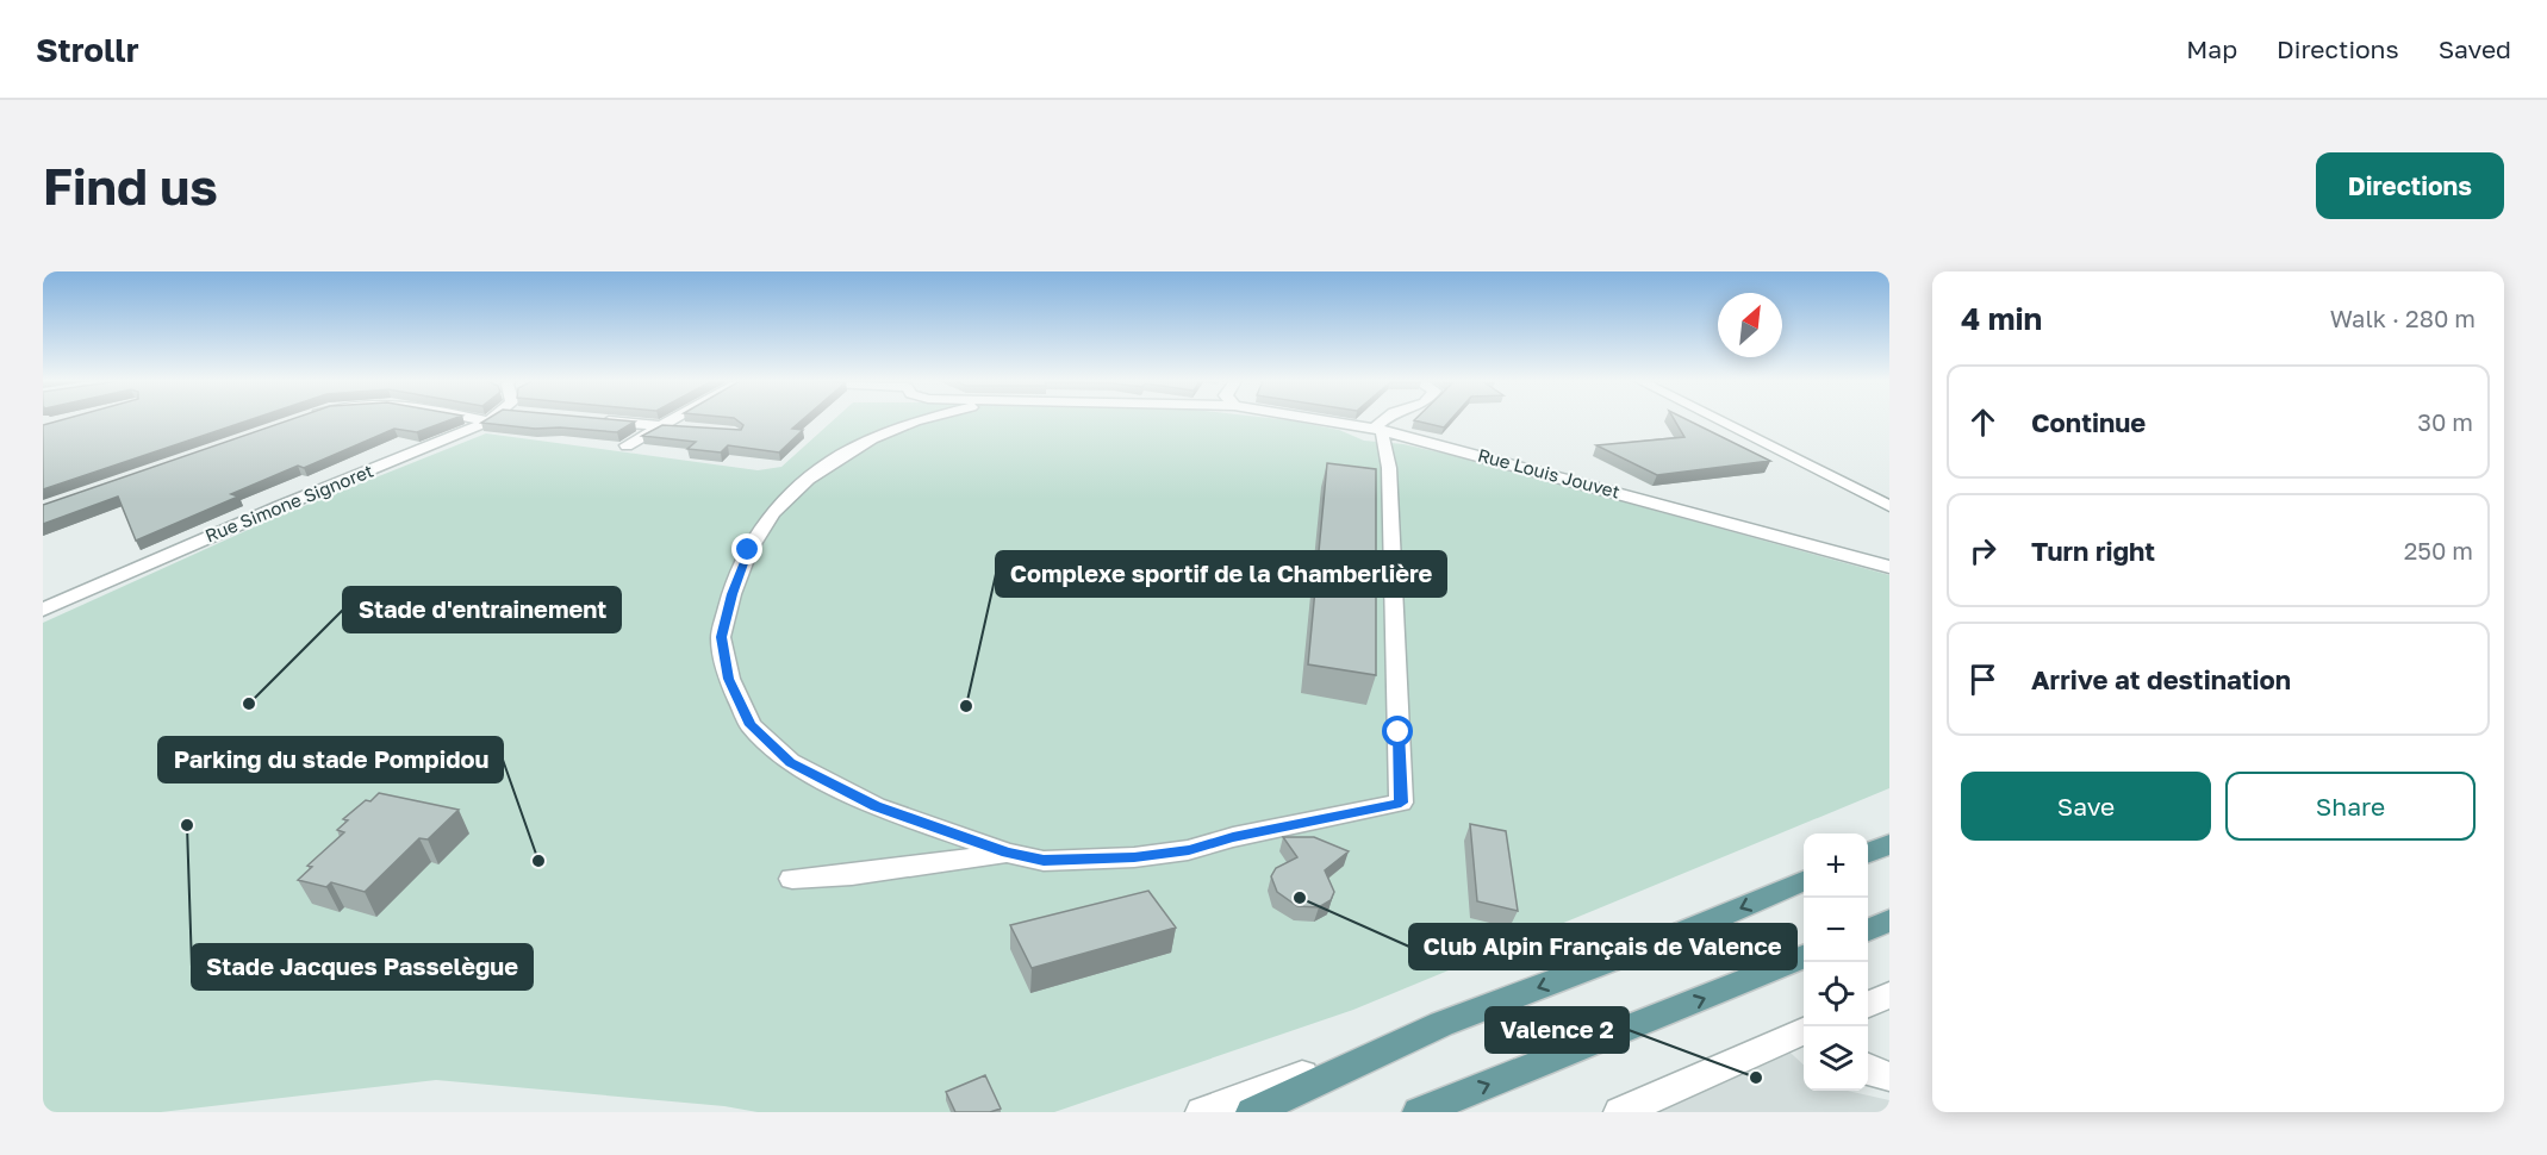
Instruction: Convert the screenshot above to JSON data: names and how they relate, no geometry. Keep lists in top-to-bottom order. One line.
{"streets":{"street":["Rue Louis Jouvet","Rue Simone Signoret"]},"places":["Stade d'entrainement","Complexe sportif de la Chamberlière","Stade Jacques Passelègue","Parking du stade Pompidou","Club Alpin Français de Valence","Valence 2"],"north":"top right","page":{"header":"Strollr","nav":["Map","Directions","Saved"],"buttons":["Directions",["Save","Share"]],"title":"Find us","heading":["4 min","Walk · 280 m"],"list":[["Continue","30 m"],["Turn right","250 m"],"Arrive at destination"],"map_buttons":["+","−"]}}
